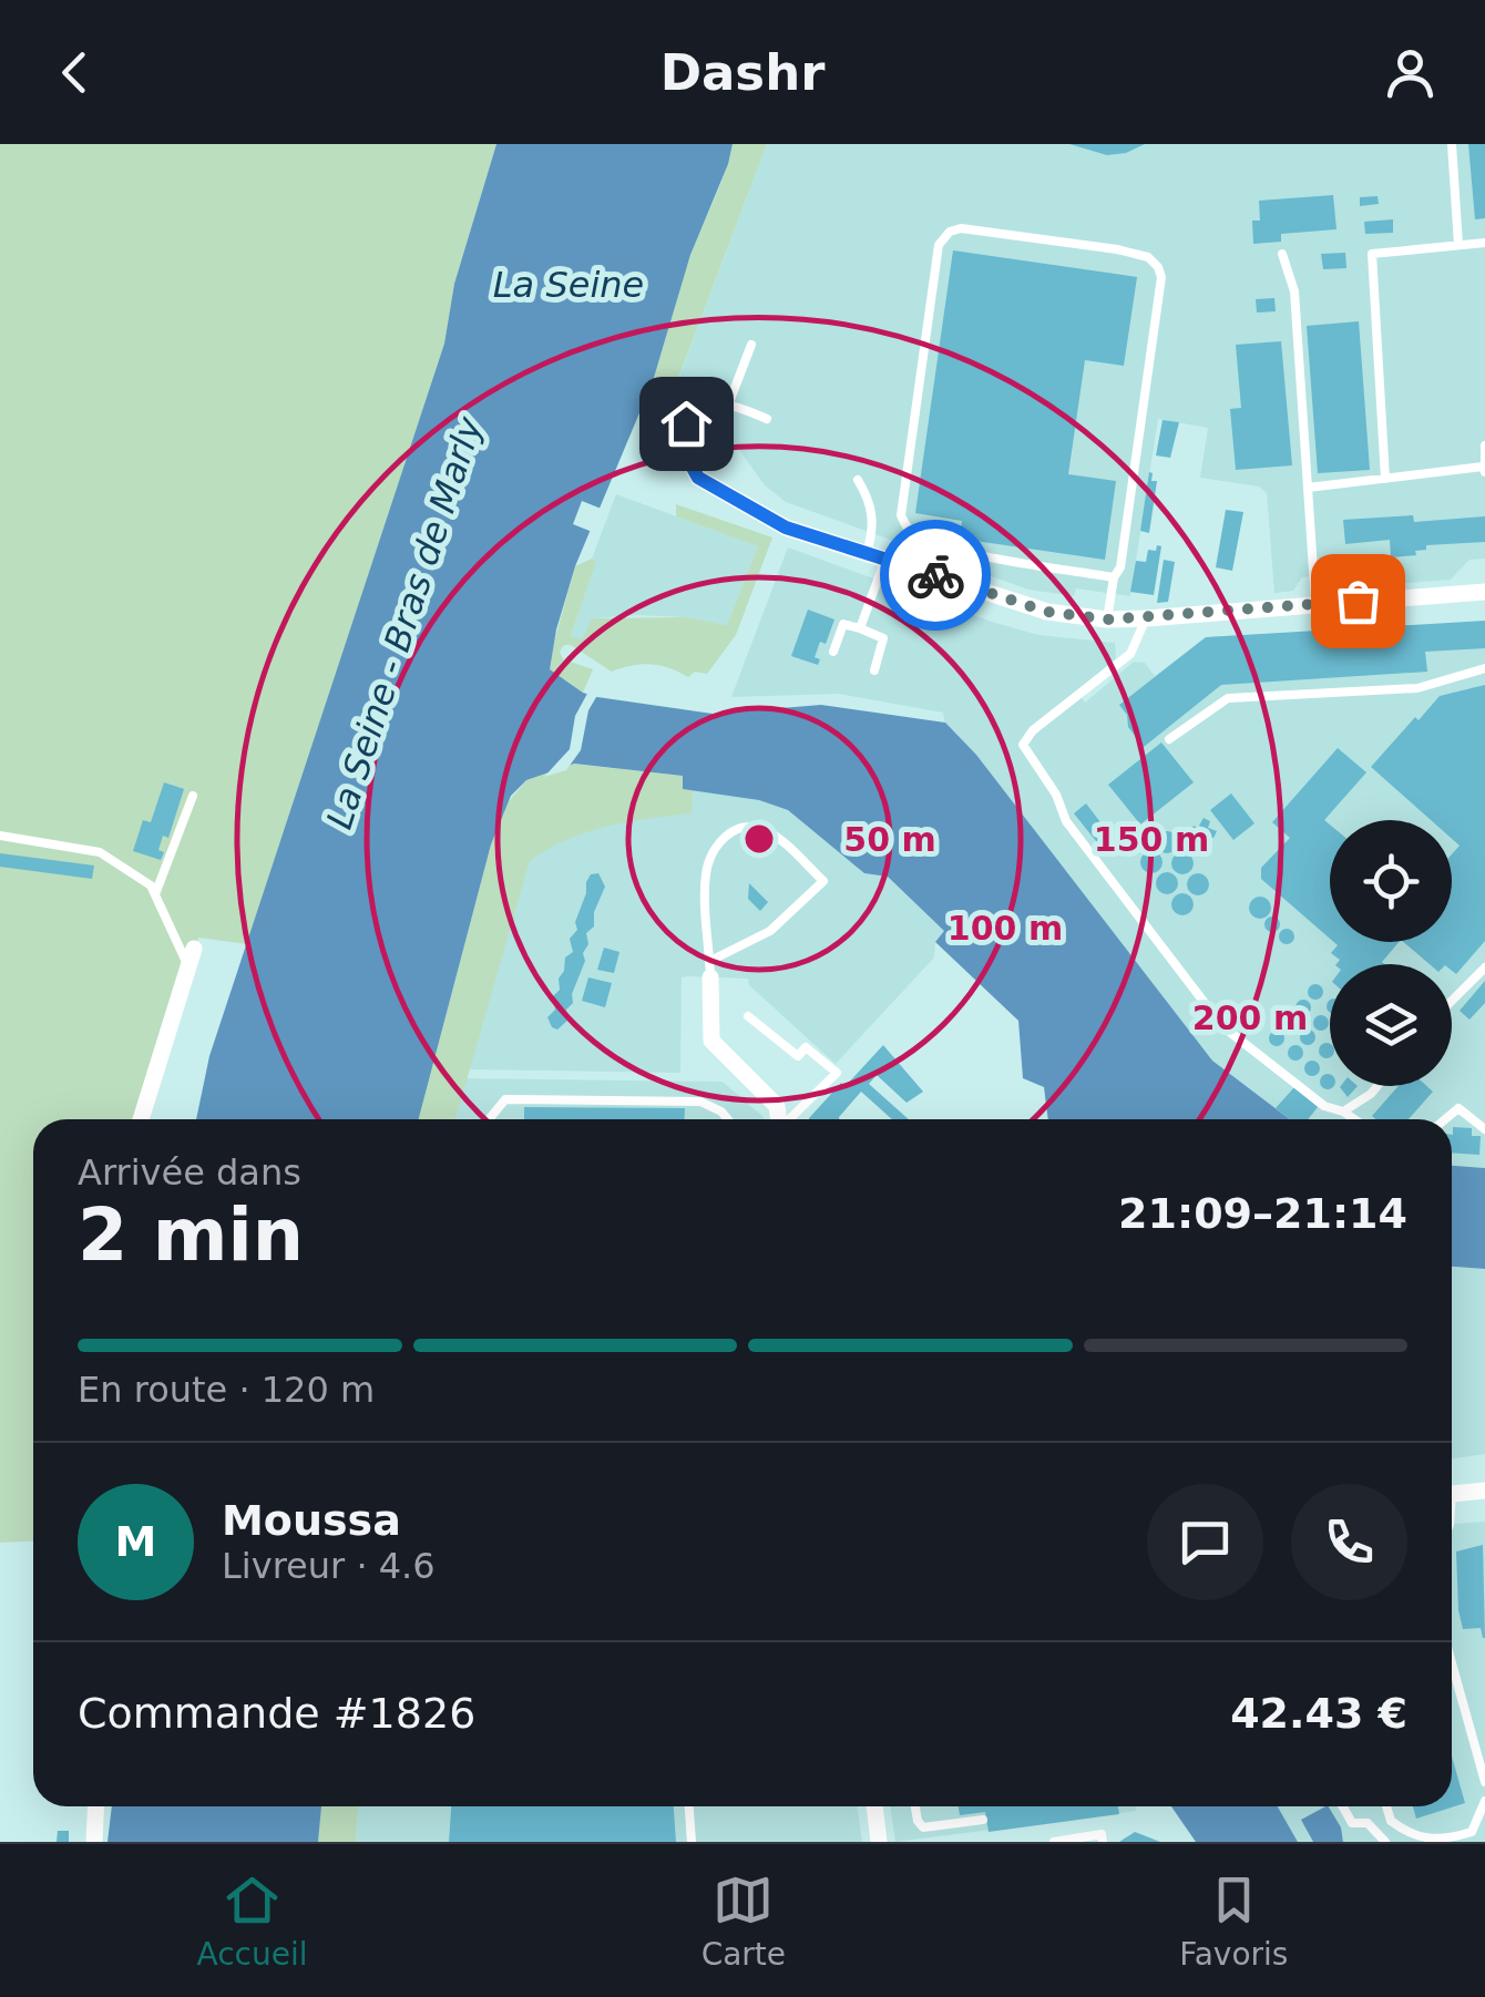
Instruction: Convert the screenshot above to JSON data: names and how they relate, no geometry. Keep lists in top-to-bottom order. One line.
{"water":["La Seine","La Seine - Bras de Marly"],"page":{"header":"Dashr","heading":["2 min","Arrivée dans","21:09–21:14"],"panel":["Moussa","Livreur · 4.6","Commande #1826","42.43 €"],"bar":"En route · 120 m","round":"M","tabs":["Accueil","Carte","Favoris"]},"rings":["50 m","150 m","100 m","200 m"]}
